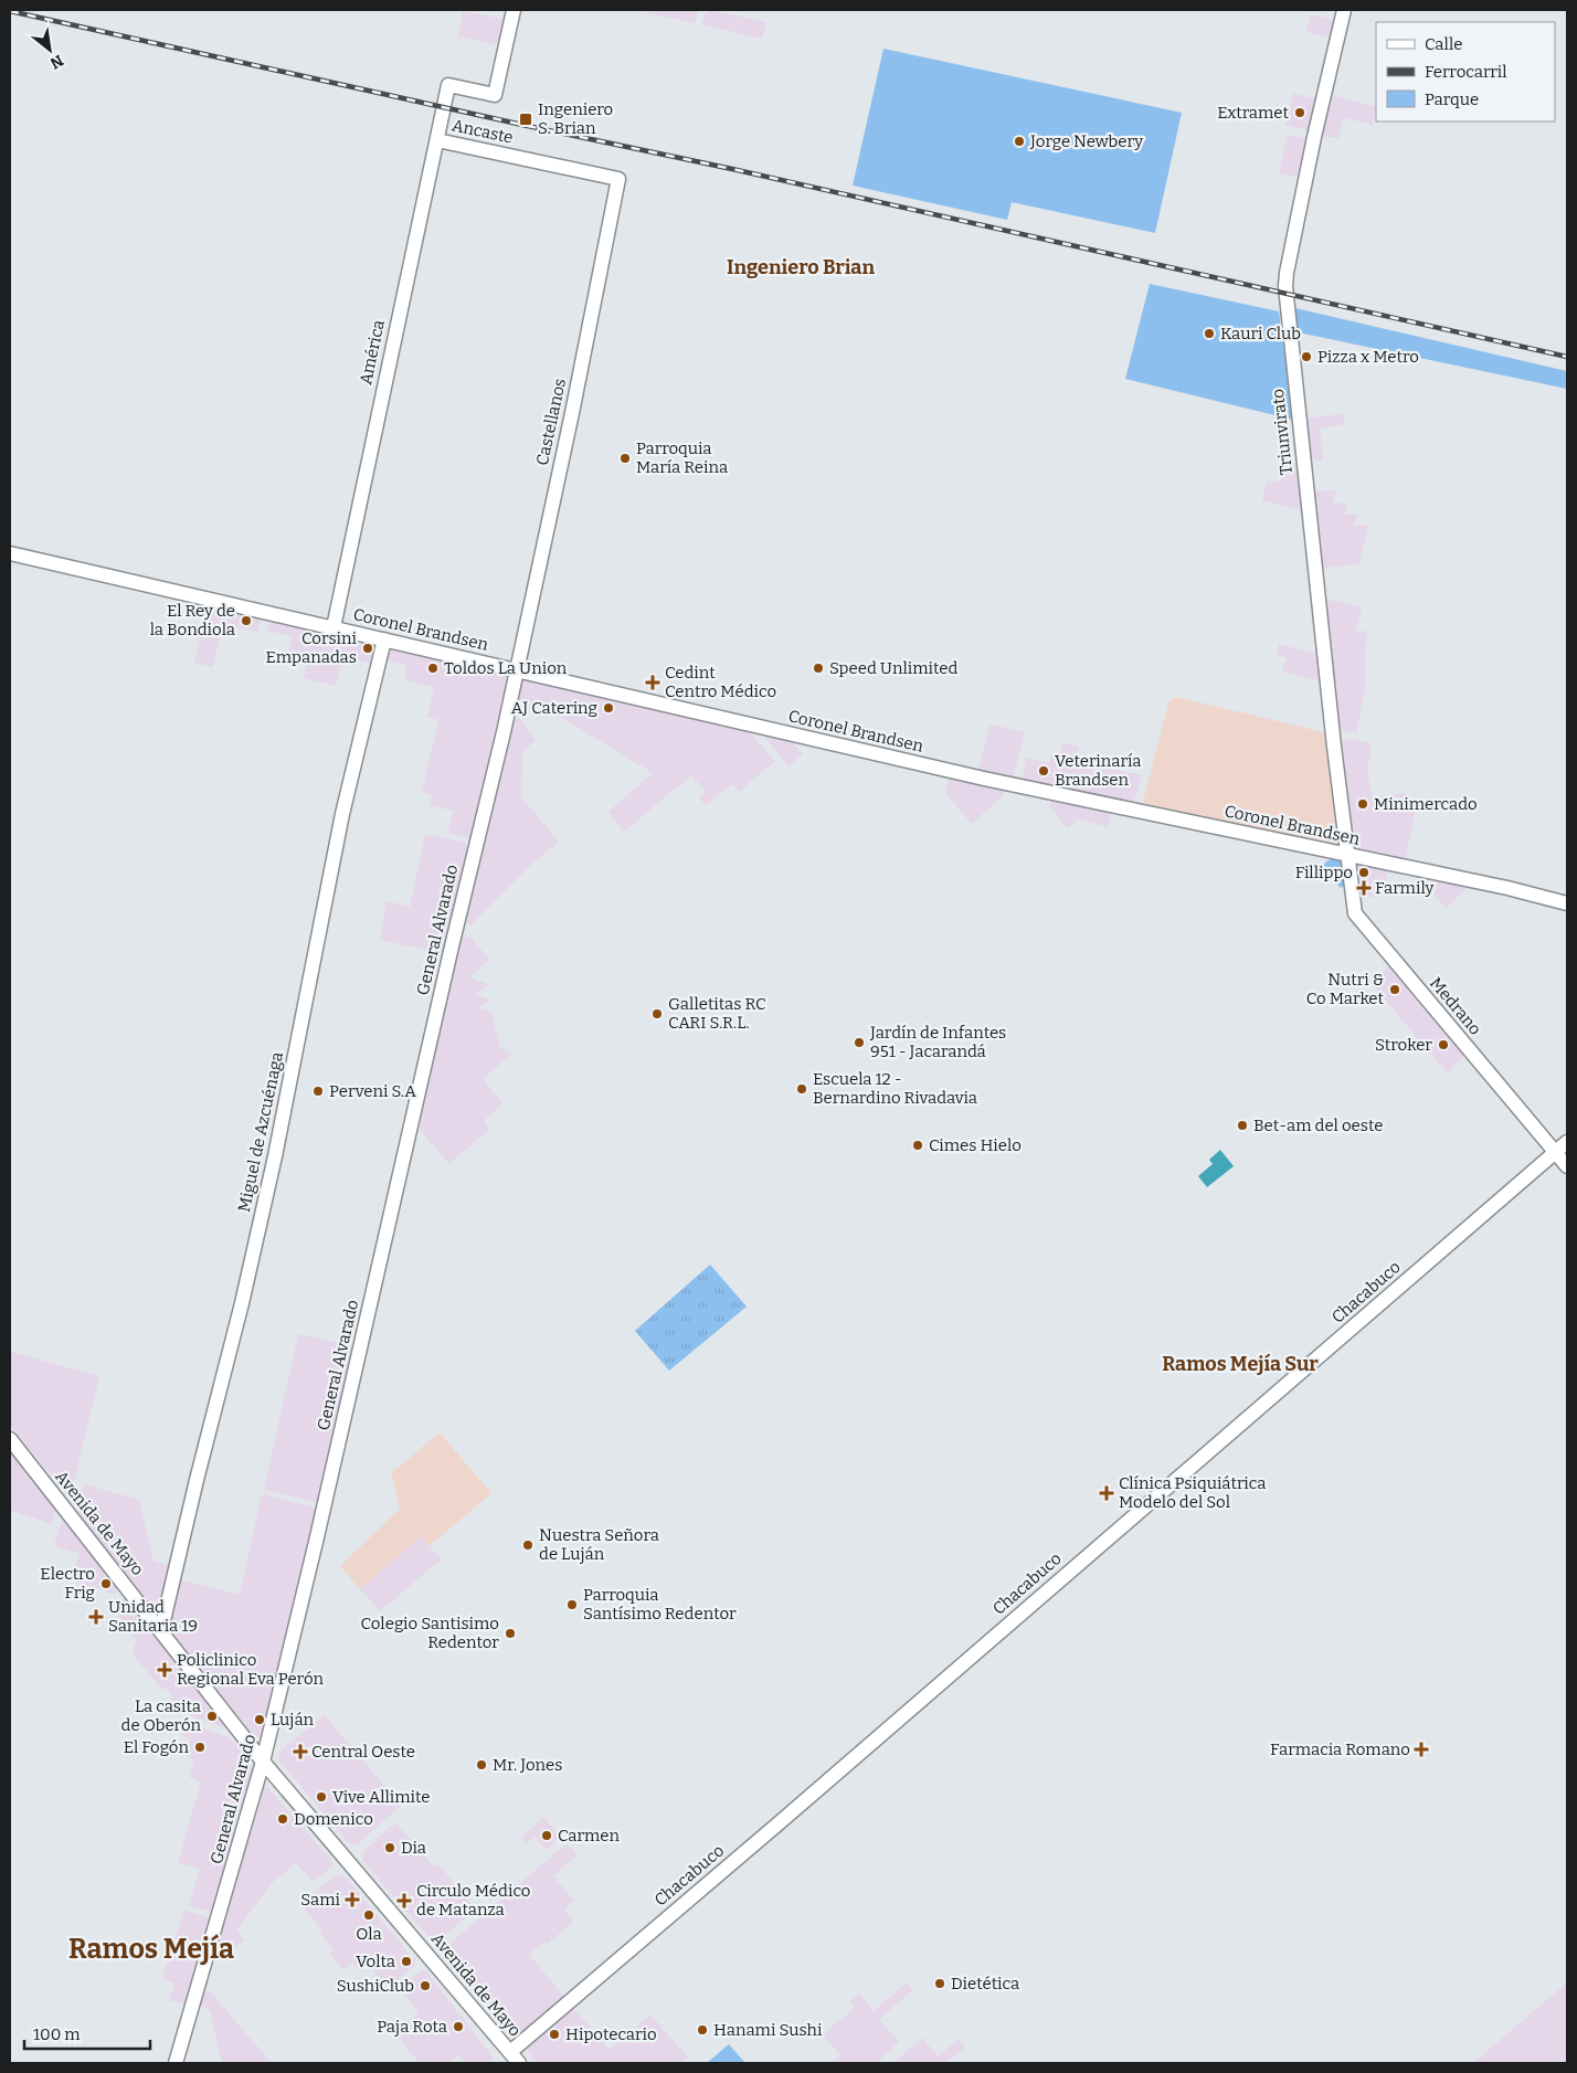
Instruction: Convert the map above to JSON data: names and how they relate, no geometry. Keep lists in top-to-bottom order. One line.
{"streets":{"street":["Ancaste","América","Castellanos","Triunvirato","Coronel Brandsen","General Alvarado","Medrano","Miguel de Azcuénaga","Chacabuco","Avenida de Mayo"]},"crossings":[["Ancaste","América"],["Ancaste","Castellanos"],["América","Coronel Brandsen"],["Castellanos","Coronel Brandsen"],["Castellanos","General Alvarado"],["Triunvirato","Coronel Brandsen"],["Triunvirato","Medrano"],["Coronel Brandsen","General Alvarado"],["Coronel Brandsen","Medrano"],["Coronel Brandsen","Miguel de Azcuénaga"],["General Alvarado","Avenida de Mayo"],["Medrano","Chacabuco"],["Miguel de Azcuénaga","Avenida de Mayo"],["Chacabuco","Avenida de Mayo"]],"districts":["Ingeniero Brian","Ramos Mejía Sur","Ramos Mejía"],"places":{"other":["Extramet","Jorge Newbery","Kauri Club","Pizza x Metro","Parroquia María Reina","El Rey de la Bondiola","Corsini Empanadas","Toldos La Union","Speed Unlimited","AJ Catering","Veterinaría Brandsen","Minimercado","Fillippo","Nutri & Co Market","Galletitas RC CARI S.R.L.","Jardín de Infantes 951 - Jacarandá","Stroker","Escuela 12 - Bernardino Rivadavia","Perveni S.A","Bet-am del oeste","Cimes Hielo","Nuestra Señora de Luján","Electro Frig","Parroquia Santísimo Redentor","Colegio Santisimo Redentor","La casita de Oberón","Luján","El Fogón","Mr. Jones","Vive Allimite","Domenico","Carmen","Dia","Ola","Volta","Dietética","SushiClub","Paja Rota","Hanami Sushi","Hipotecario"],"transit":["Ingeniero S. Brian"],"health":["Cedint Centro Médico","Farmily","Clínica Psiquiátrica Modelo del Sol","Unidad Sanitaria 19","Policlinico Regional Eva Perón","Farmacia Romano","Central Oeste","Sami","Circulo Médico de Matanza"]},"legend":["Calle","Ferrocarril","Parque"],"scale_bar":"100 m","north":"bottom right"}
